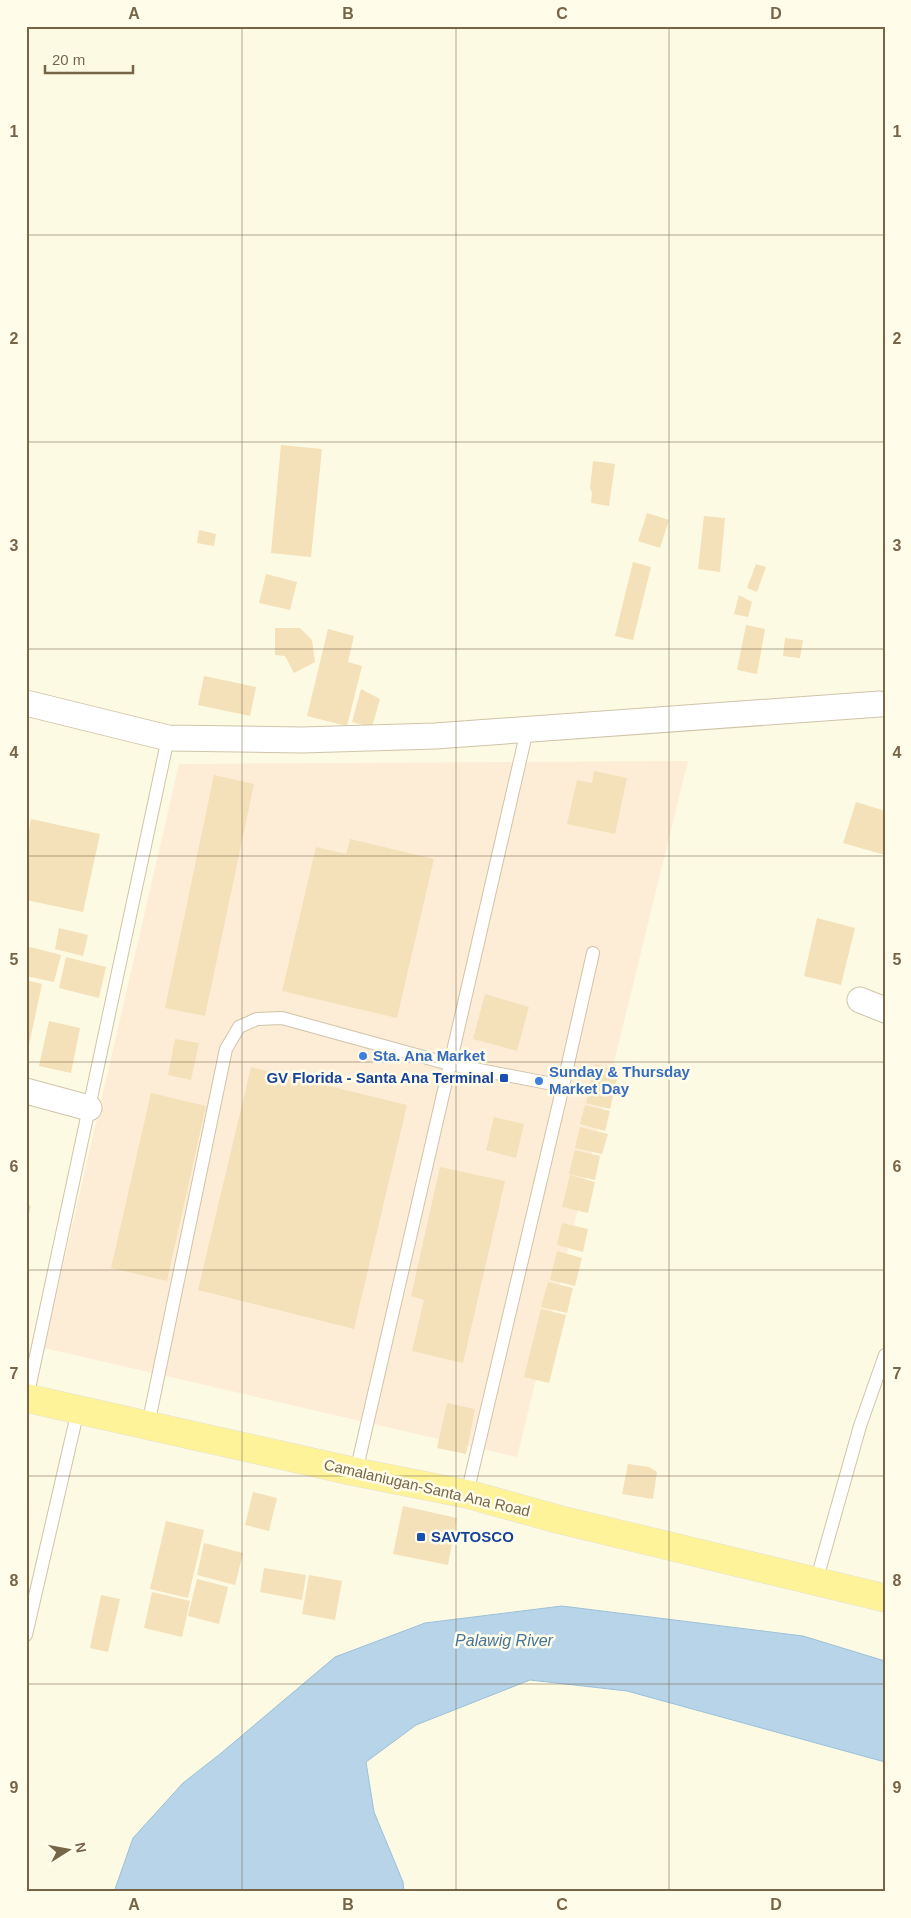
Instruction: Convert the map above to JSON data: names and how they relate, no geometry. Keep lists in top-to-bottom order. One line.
{"streets":{"main road":["Camalaniugan-Santa Ana Road"]},"water":["Palawig River"],"places":{"other":["Sta. Ana Market","Sunday & Thursday Market Day"],"transit":["GV Florida - Santa Ana Terminal","SAVTOSCO"]},"scale_bar":"20 m","north":"right","grid":{"columns":["A","B","C","D"],"rows":["1","2","3","4","5","6","7","8","9"]}}
